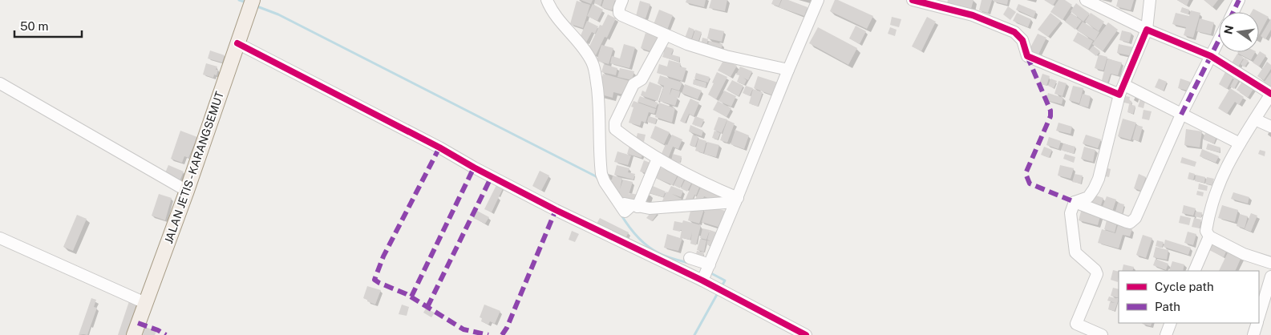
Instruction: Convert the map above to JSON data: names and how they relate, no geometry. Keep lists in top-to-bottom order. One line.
{"streets":{"main road":["JALAN JETIS - KARANGSEMUT"]},"legend":["Cycle path","Path"],"scale_bar":"50 m","north":"left"}
